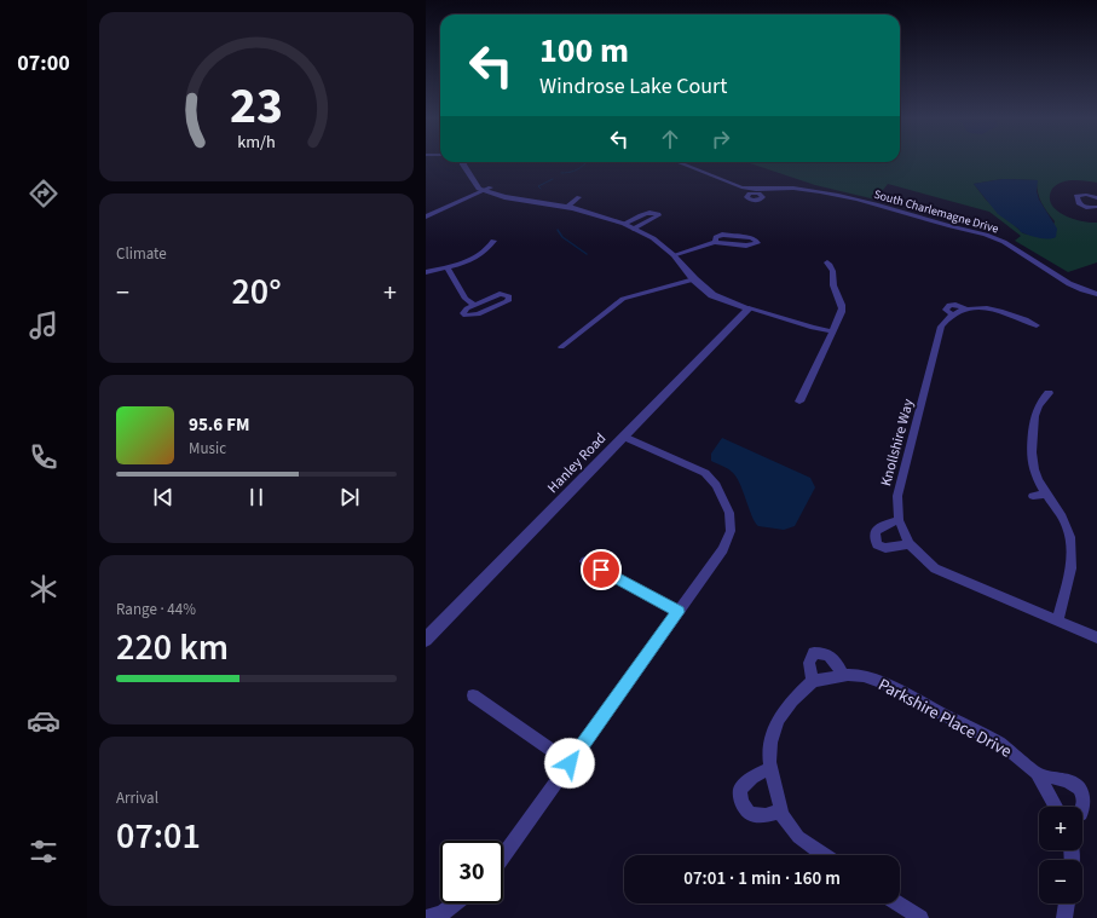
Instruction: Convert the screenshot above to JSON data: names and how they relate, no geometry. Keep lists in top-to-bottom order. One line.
{"streets":{"street":["South Charlemagne Drive","Knollshire Way","Hanley Road","Parkshire Place Drive"]},"page":{"tabs":"07:00","turn":["100 m","Windrose Lake Court"],"tile":["Climate",["Range · 44%","220 km"],["Arrival","07:01"]],"heat":["−","20°","+"],"song":["95.6 FM","Music"],"map_buttons":["+","−"],"limit":"30","trip":"07:01 · 1 min · 160 m","gauge":["23","km/h"]}}
